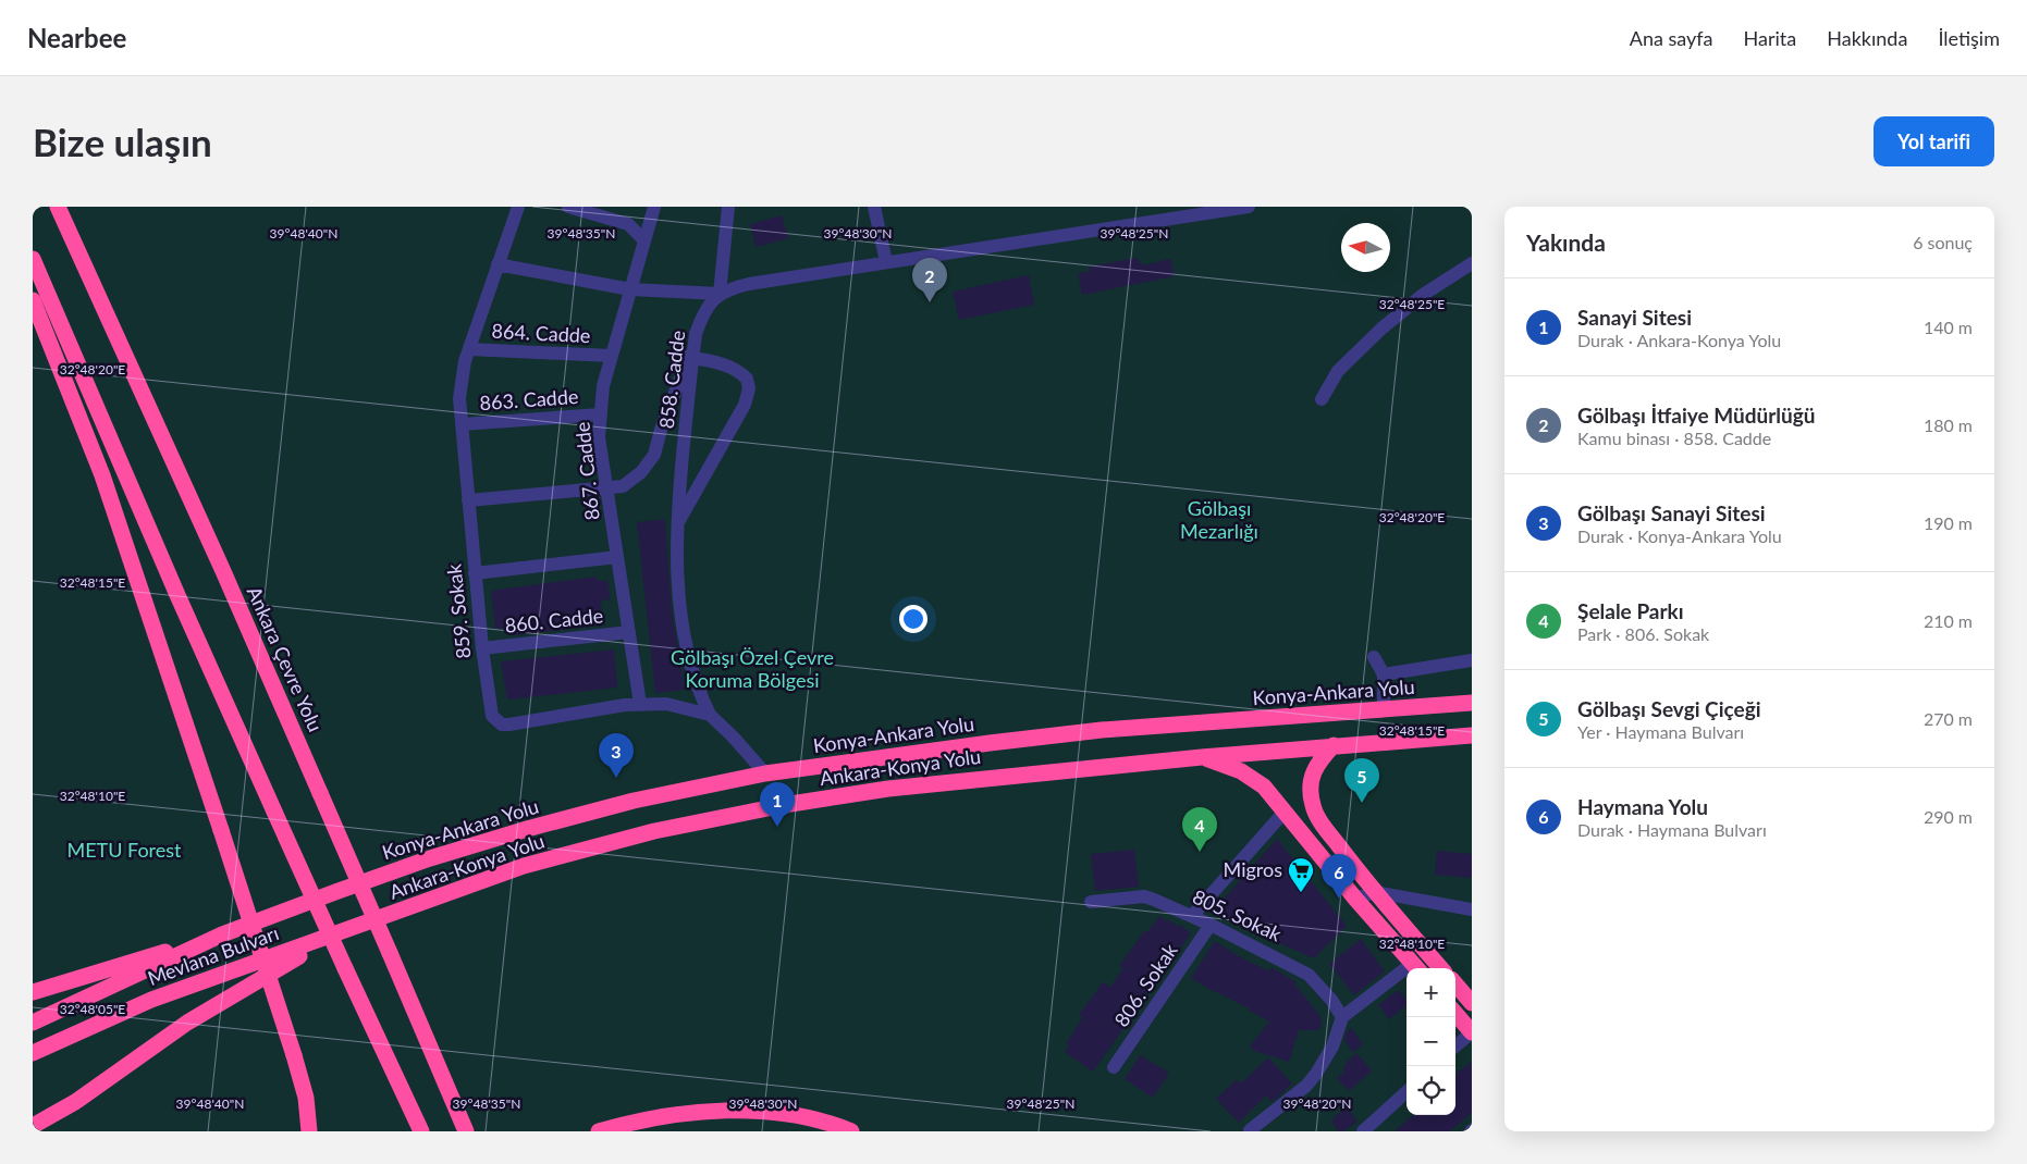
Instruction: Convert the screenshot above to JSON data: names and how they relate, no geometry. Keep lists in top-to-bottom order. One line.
{"streets":{"highway":["Ankara Çevre Yolu","Konya-Ankara Yolu","Ankara-Konya Yolu","Mevlana Bulvarı"],"street":["864. Cadde","858. Cadde","863. Cadde","867. Cadde","859. Sokak","860. Cadde","805. Sokak","806. Sokak"]},"crossings":[["864. Cadde","867. Cadde"],["864. Cadde","859. Sokak"],["858. Cadde","859. Sokak"],["863. Cadde","867. Cadde"],["863. Cadde","859. Sokak"],["867. Cadde","859. Sokak"],["867. Cadde","860. Cadde"],["859. Sokak","860. Cadde"],["Konya-Ankara Yolu","Mevlana Bulvarı"],["Ankara-Konya Yolu","Mevlana Bulvarı"],["805. Sokak","806. Sokak"]],"parks":["Gölbaşı Mezarlığı","Gölbaşı Özel Çevre Koruma Bölgesi","METU Forest"],"places":{"supermarket":["Migros"]},"north":"left","page":{"header":"Nearbee","nav":["Ana sayfa","Harita","Hakkında","İletişim"],"buttons":"Yol tarifi","title":"Bize ulaşın","heading":["Yakında","6 sonuç"],"pins":["2","3","5","1","4","6"],"list":[{"mark":"1","name":"Sanayi Sitesi","note":"Durak · Ankara-Konya Yolu","value":"140 m"},{"mark":"2","name":"Gölbaşı İtfaiye Müdürlüğü","note":"Kamu binası · 858. Cadde","value":"180 m"},{"mark":"3","name":"Gölbaşı Sanayi Sitesi","note":"Durak · Konya-Ankara Yolu","value":"190 m"},{"mark":"4","name":"Şelale Parkı","note":"Park · 806. Sokak","value":"210 m"},{"mark":"5","name":"Gölbaşı Sevgi Çiçeği","note":"Yer · Haymana Bulvarı","value":"270 m"},{"mark":"6","name":"Haymana Yolu","note":"Durak · Haymana Bulvarı","value":"290 m"}],"map_buttons":["+","−"]},"coordinates":["39°48'40\"N","39°48'35\"N","39°48'30\"N","39°48'25\"N","32°48'25\"E","32°48'20\"E","32°48'15\"E","32°48'10\"E","32°48'05\"E","39°48'20\"N"]}
